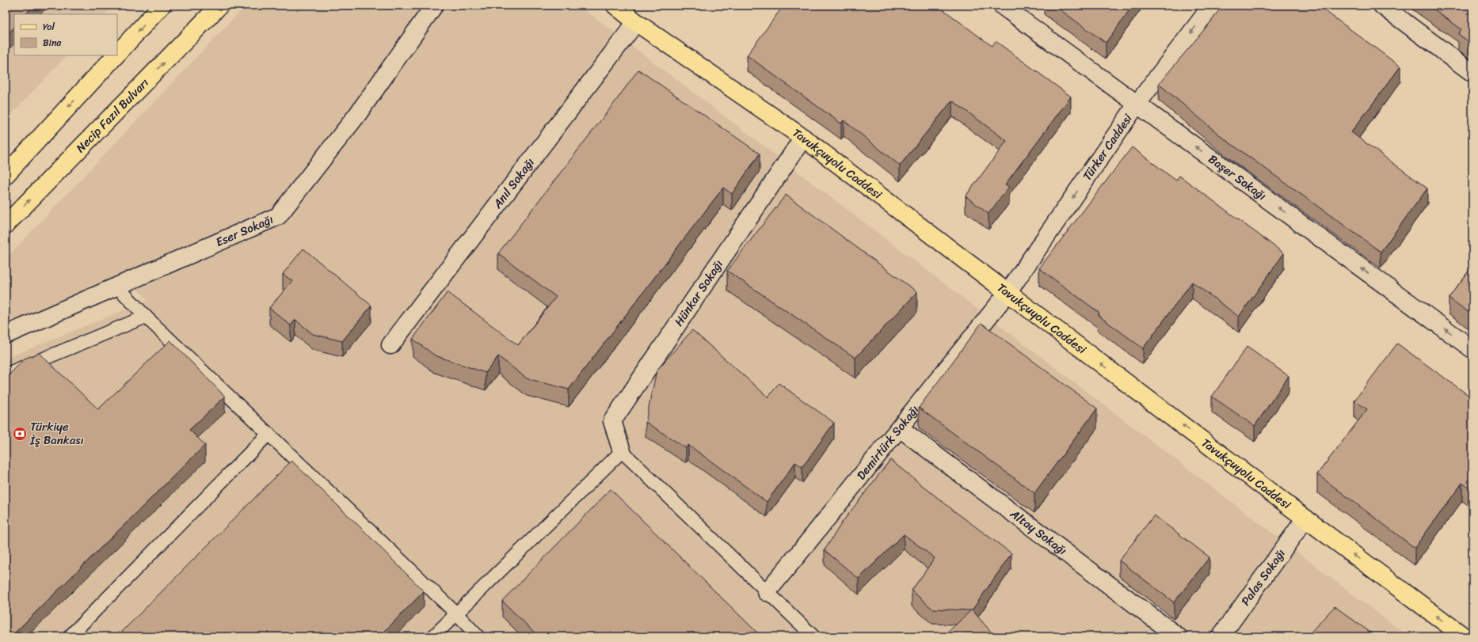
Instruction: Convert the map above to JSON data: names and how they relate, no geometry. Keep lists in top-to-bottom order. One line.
{"streets":{"main road":["Necip Fazıl Bulvarı","Tavukçuyolu Caddesi"],"street":["Türker Caddesi","Başer Sokağı","Anıl Sokağı","Eser Sokağı","Hünkar Sokağı","Demirtürk Sokağı","Altay Sokağı","Palas Sokağı"]},"crossings":[["Türker Caddesi","Tavukçuyolu Caddesi"],["Türker Caddesi","Başer Sokağı"],["Türker Caddesi","Demirtürk Sokağı"],["Tavukçuyolu Caddesi","Anıl Sokağı"],["Tavukçuyolu Caddesi","Hünkar Sokağı"],["Tavukçuyolu Caddesi","Demirtürk Sokağı"],["Tavukçuyolu Caddesi","Palas Sokağı"],["Demirtürk Sokağı","Altay Sokağı"]],"one_way":["Türker Caddesi","Tavukçuyolu Caddesi","Başer Sokağı"],"places":{"bank":["Türkiye İş Bankası"]},"legend":["Yol","Bina"]}
